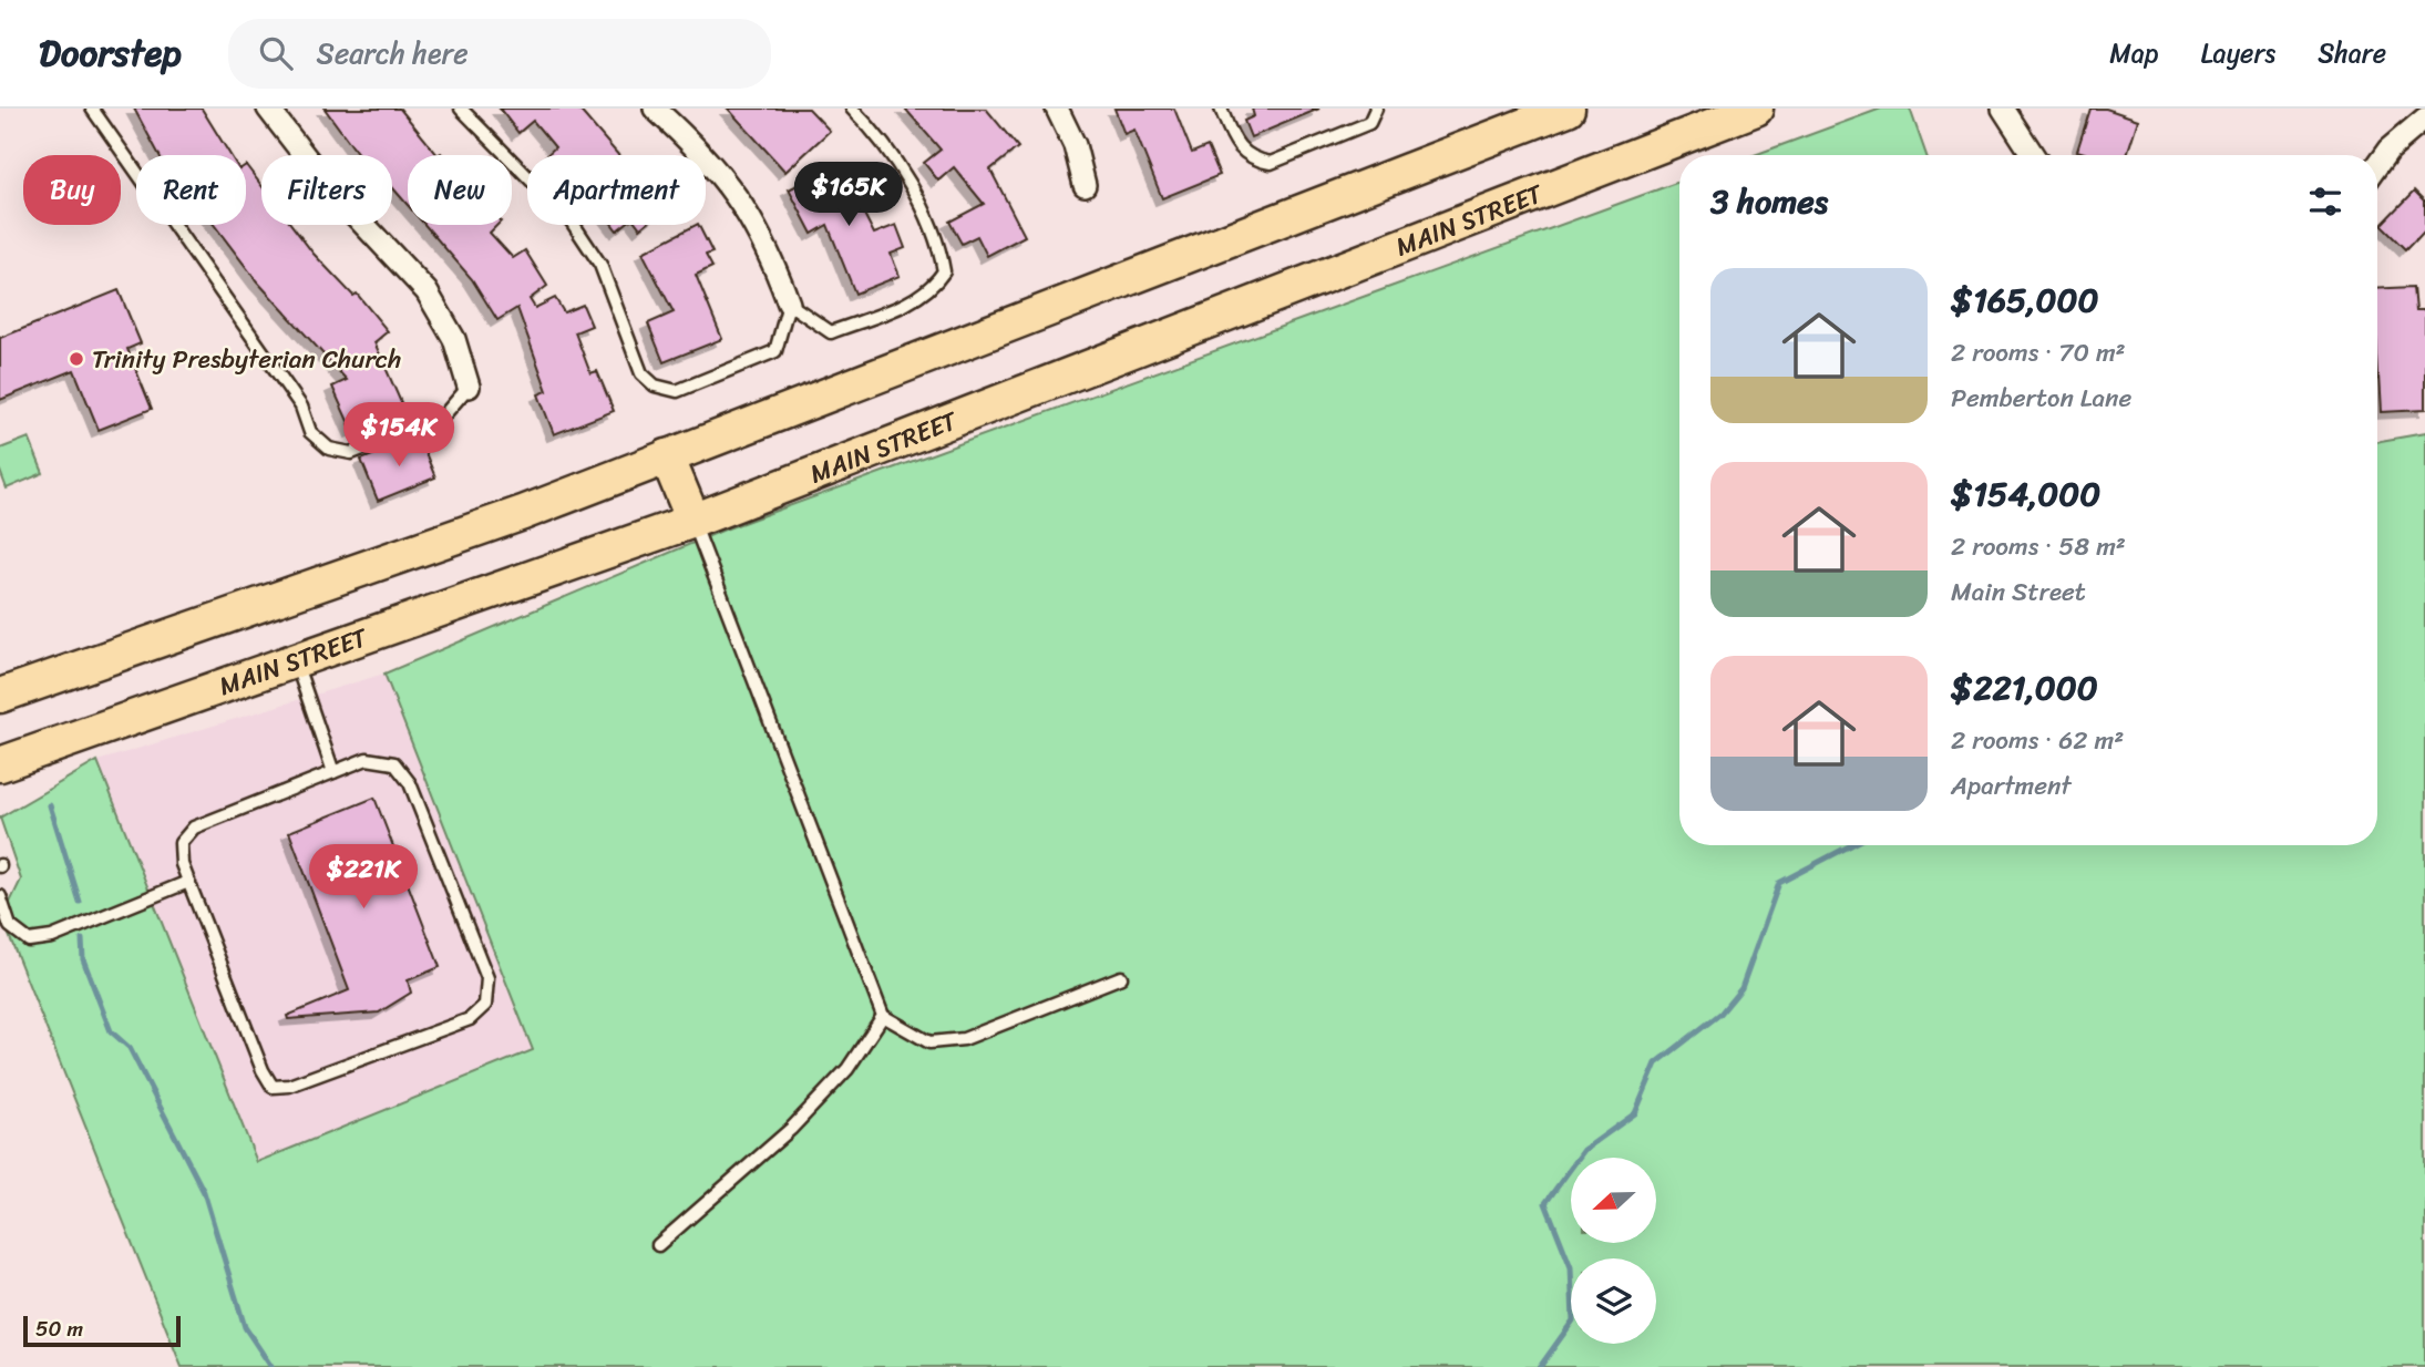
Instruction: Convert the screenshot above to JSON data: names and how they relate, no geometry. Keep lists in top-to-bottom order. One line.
{"streets":{"main road":["MAIN STREET"]},"places":["Trinity Presbyterian Church"],"scale_bar":"50 m","north":"left","page":{"header":"Doorstep","search":"Search here","nav":["Map","Layers","Share"],"chip":["Buy","Rent","Filters","New","Apartment"],"heading":"3 homes","price":["$165K","$154K","$221K"],"list":[{"name":"$165,000","note":"2 rooms · 70 m² · Pemberton Lane"},{"name":"$154,000","note":"2 rooms · 58 m² · Main Street"},{"name":"$221,000","note":"2 rooms · 62 m² · Apartment"}],"scale":"50 m"}}
